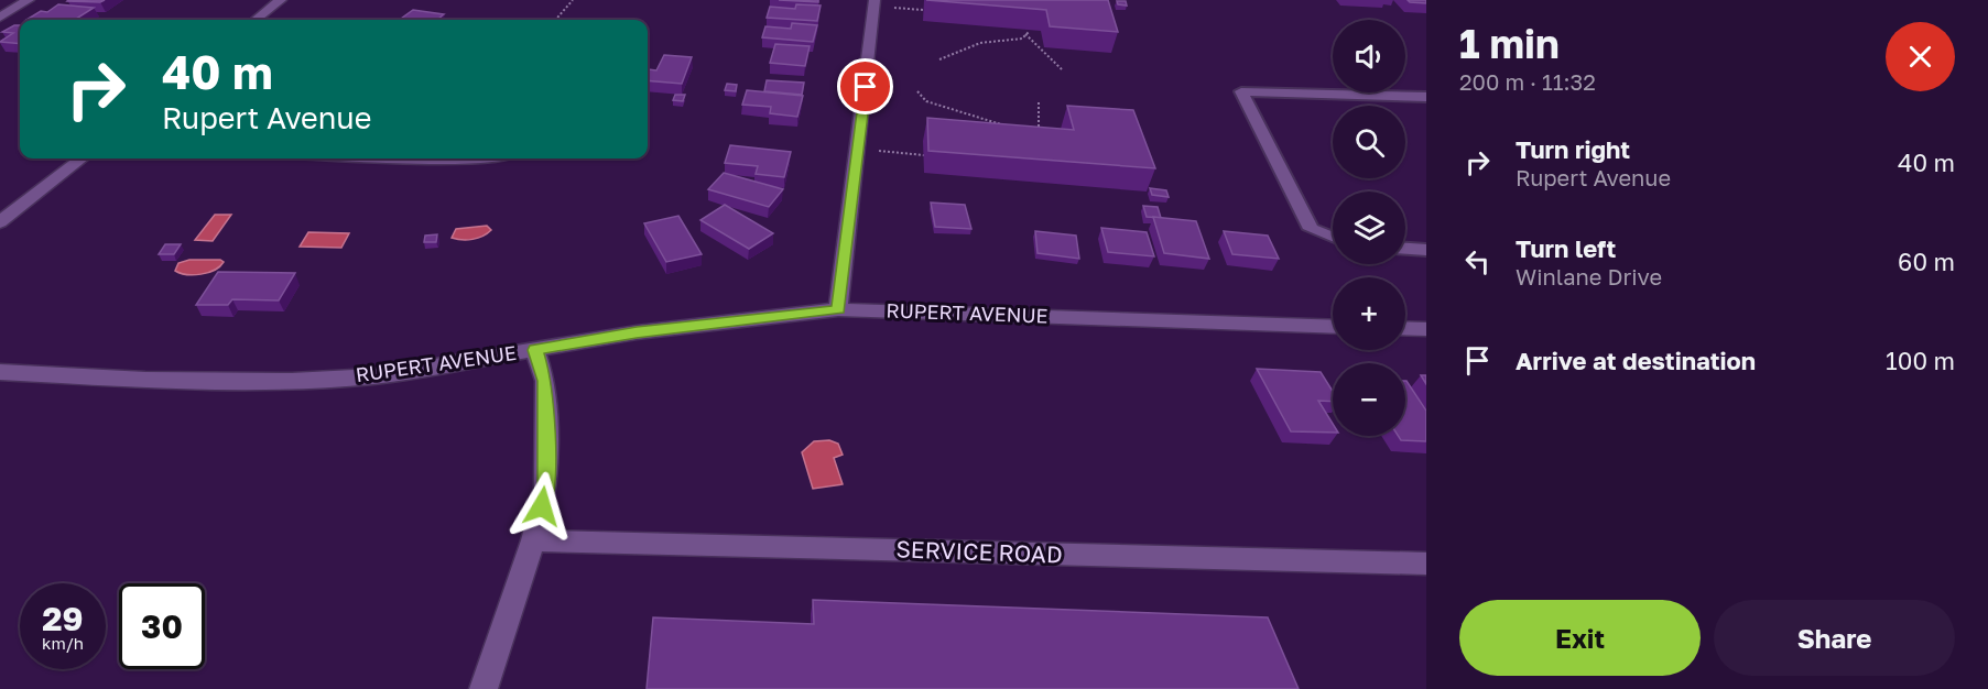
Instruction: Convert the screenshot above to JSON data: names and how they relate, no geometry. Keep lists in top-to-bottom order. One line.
{"streets":{"street":["RUPERT AVENUE","SERVICE ROAD"]},"page":{"heading":["1 min","200 m · 11:32"],"map_buttons":["+","−"],"turn":["40 m","Rupert Avenue"],"list":[{"name":"Turn right","note":"Rupert Avenue","value":"40 m"},{"name":"Turn left","note":"Winlane Drive","value":"60 m"},{"name":"Arrive at destination","value":"100 m"}],"speed":"29 km/h","limit":"30","buttons":["Exit","Share"]}}
